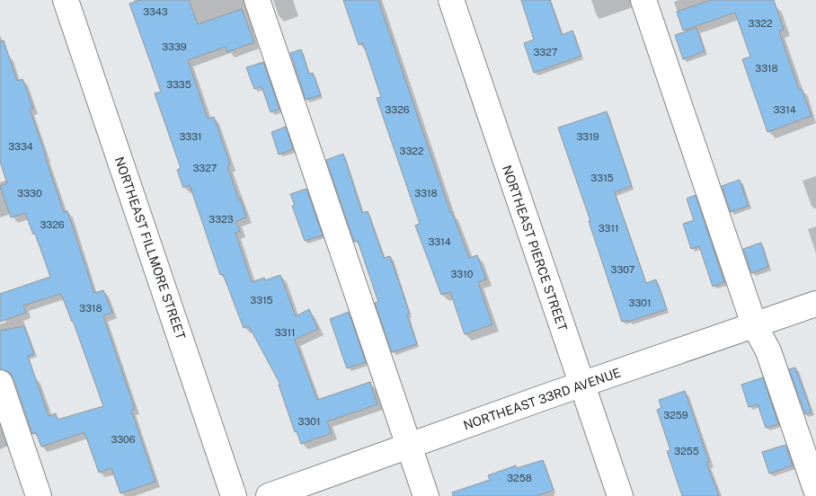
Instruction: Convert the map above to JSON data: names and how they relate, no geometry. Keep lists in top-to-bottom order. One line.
{"streets":{"street":["NORTHEAST FILLMORE STREET","NORTHEAST PIERCE STREET","NORTHEAST 33RD AVENUE"]},"crossings":[["NORTHEAST PIERCE STREET","NORTHEAST 33RD AVENUE"]],"house_numbers":["3343","3322","3339","3327","3318","3335","3326","3314","3331","3319","3334","3322","3327","3315","3330","3318","3323","3326","3311","3314","3307","3310","3315","3301","3318","3311","3259","3301","3306","3255","3258"]}
